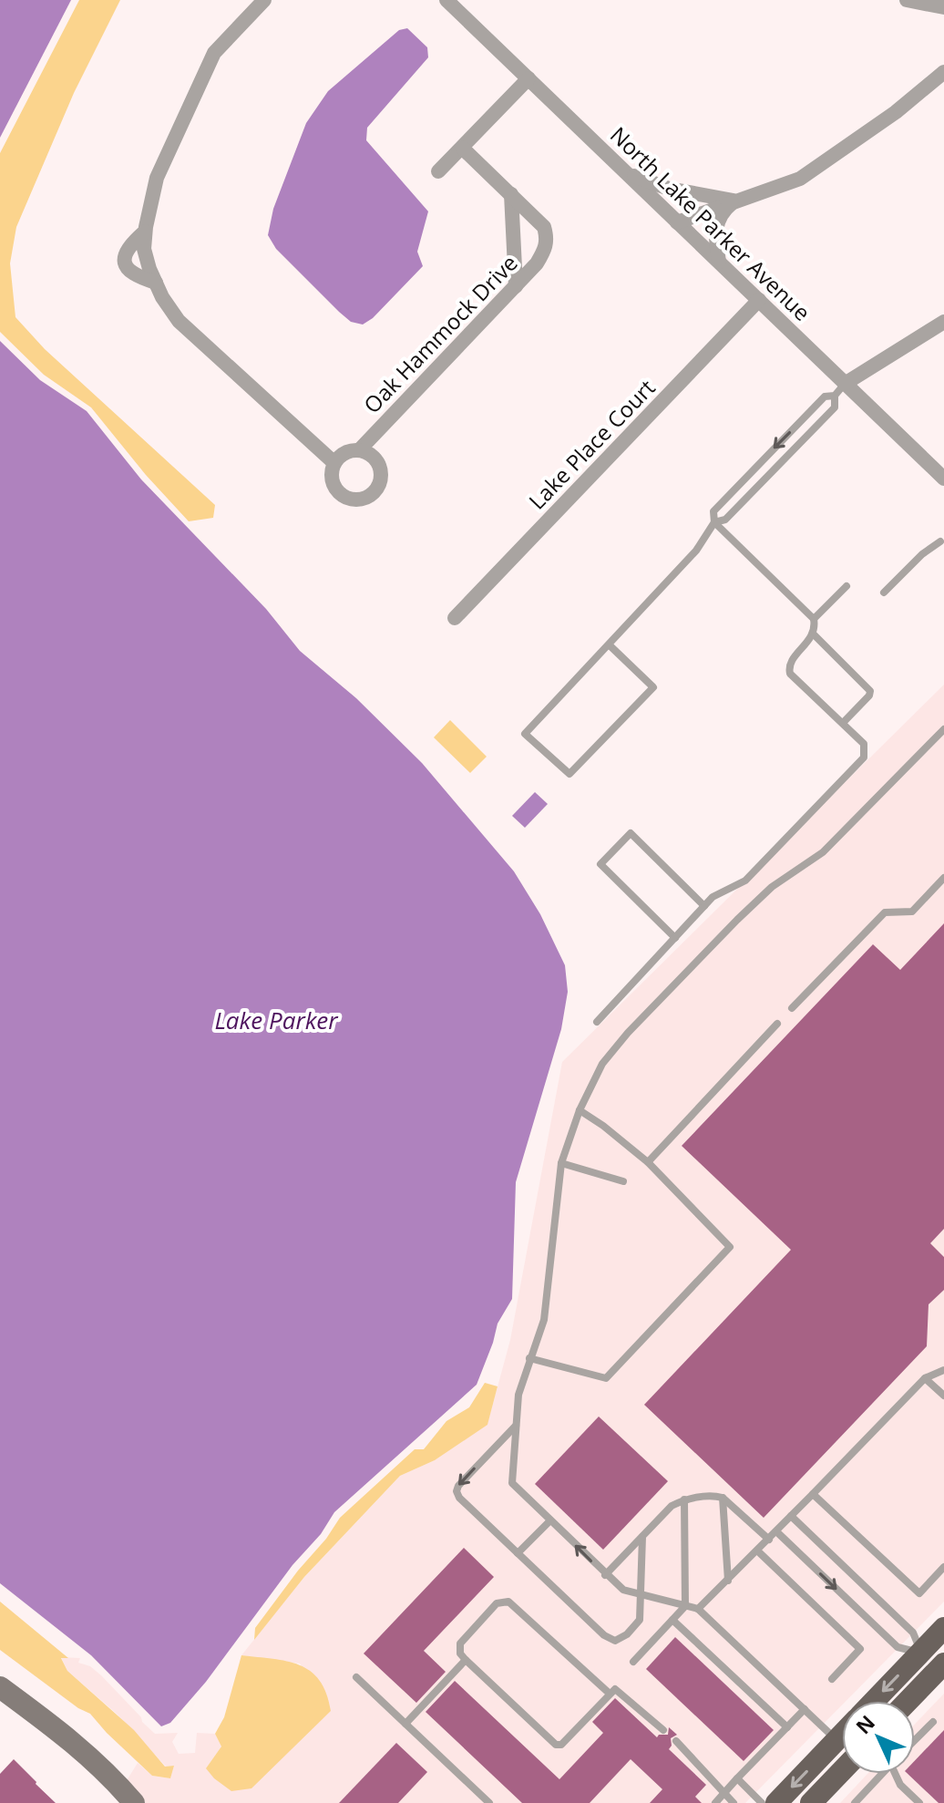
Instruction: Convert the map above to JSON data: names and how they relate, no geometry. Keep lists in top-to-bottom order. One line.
{"streets":{"street":["North Lake Parker Avenue","Oak Hammock Drive","Lake Place Court"]},"crossings":[["North Lake Parker Avenue","Lake Place Court"]],"water":["Lake Parker"],"north":"top left"}
